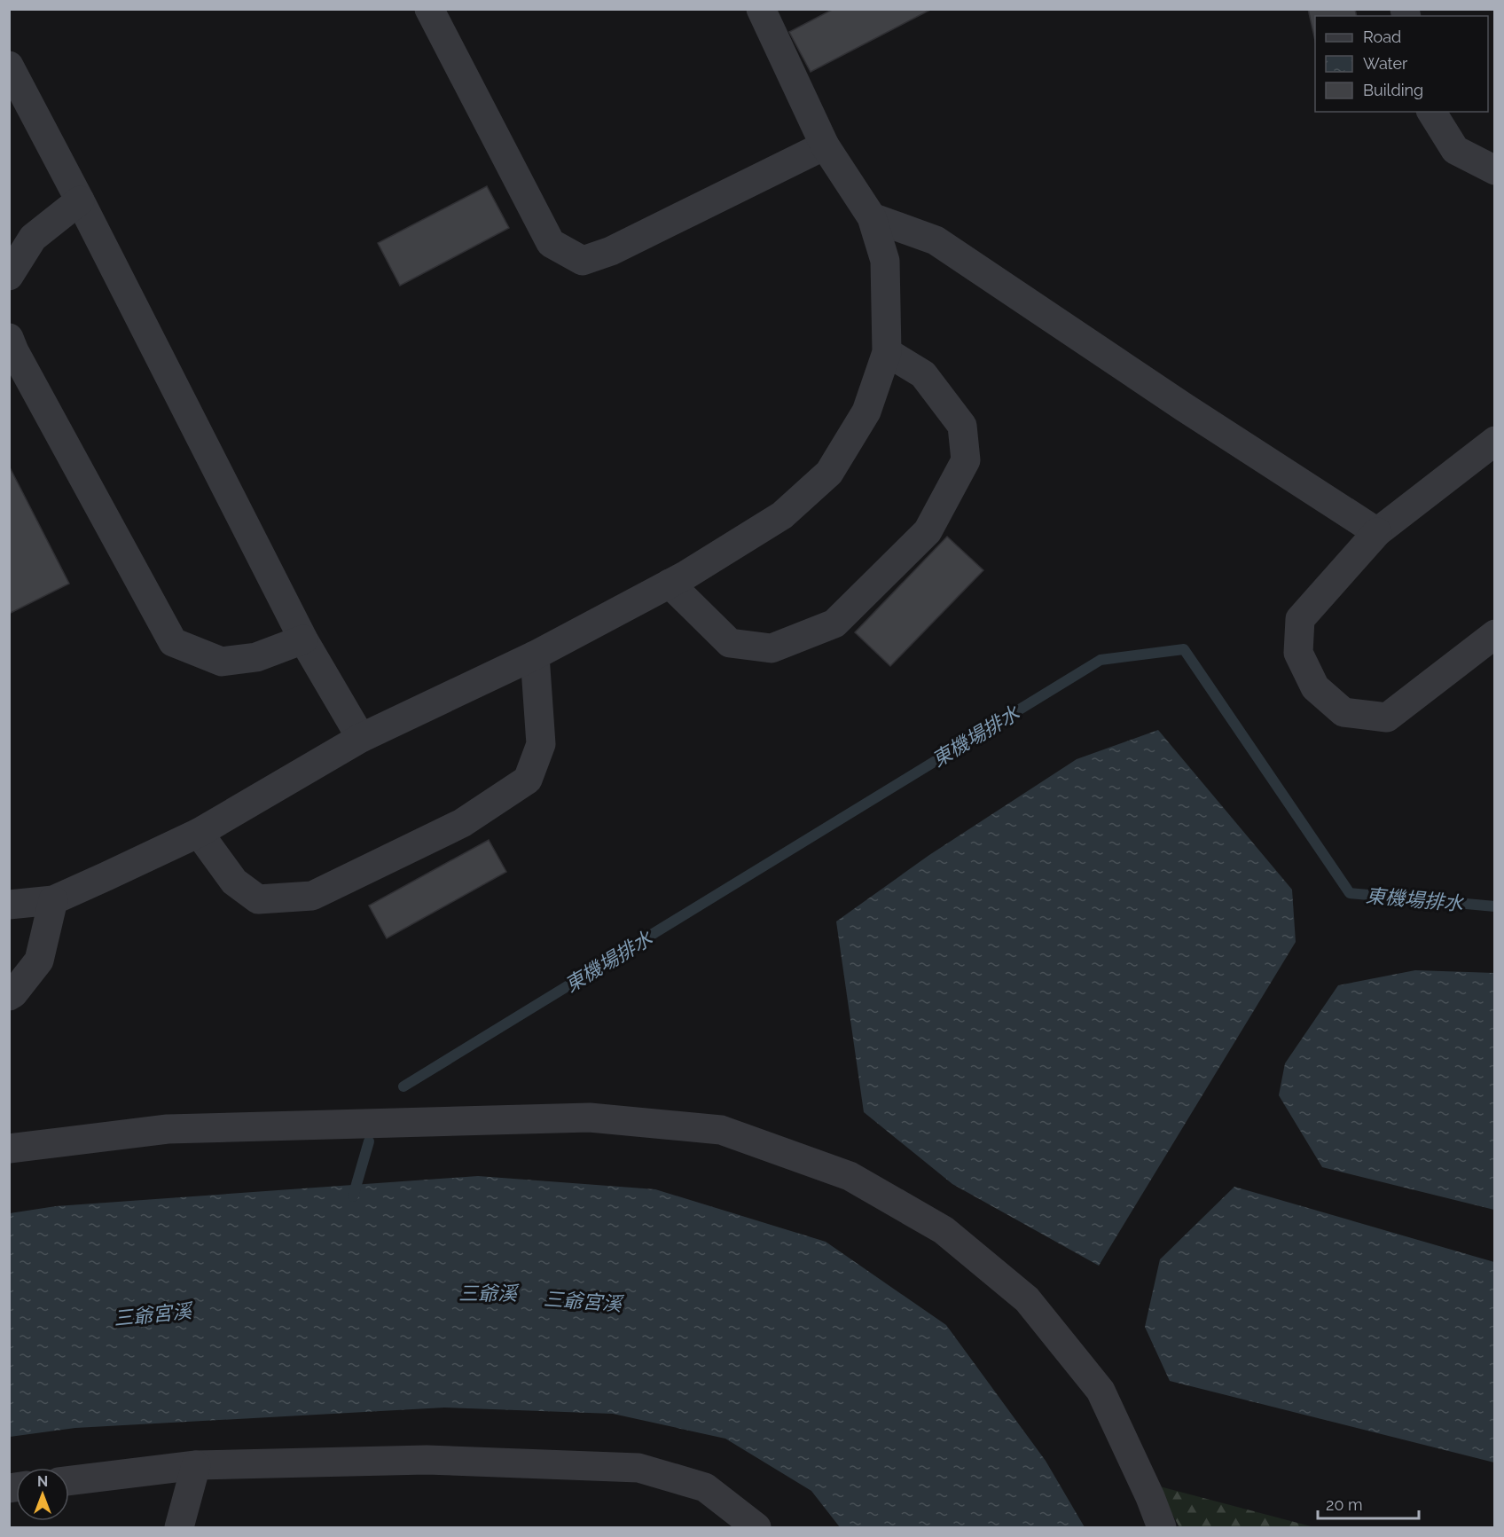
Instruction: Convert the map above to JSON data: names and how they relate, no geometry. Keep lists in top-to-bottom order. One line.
{"water":["東機場排水","三爺溪","三爺宮溪"],"legend":["Road","Water","Building"],"scale_bar":"20 m","north":"top"}
